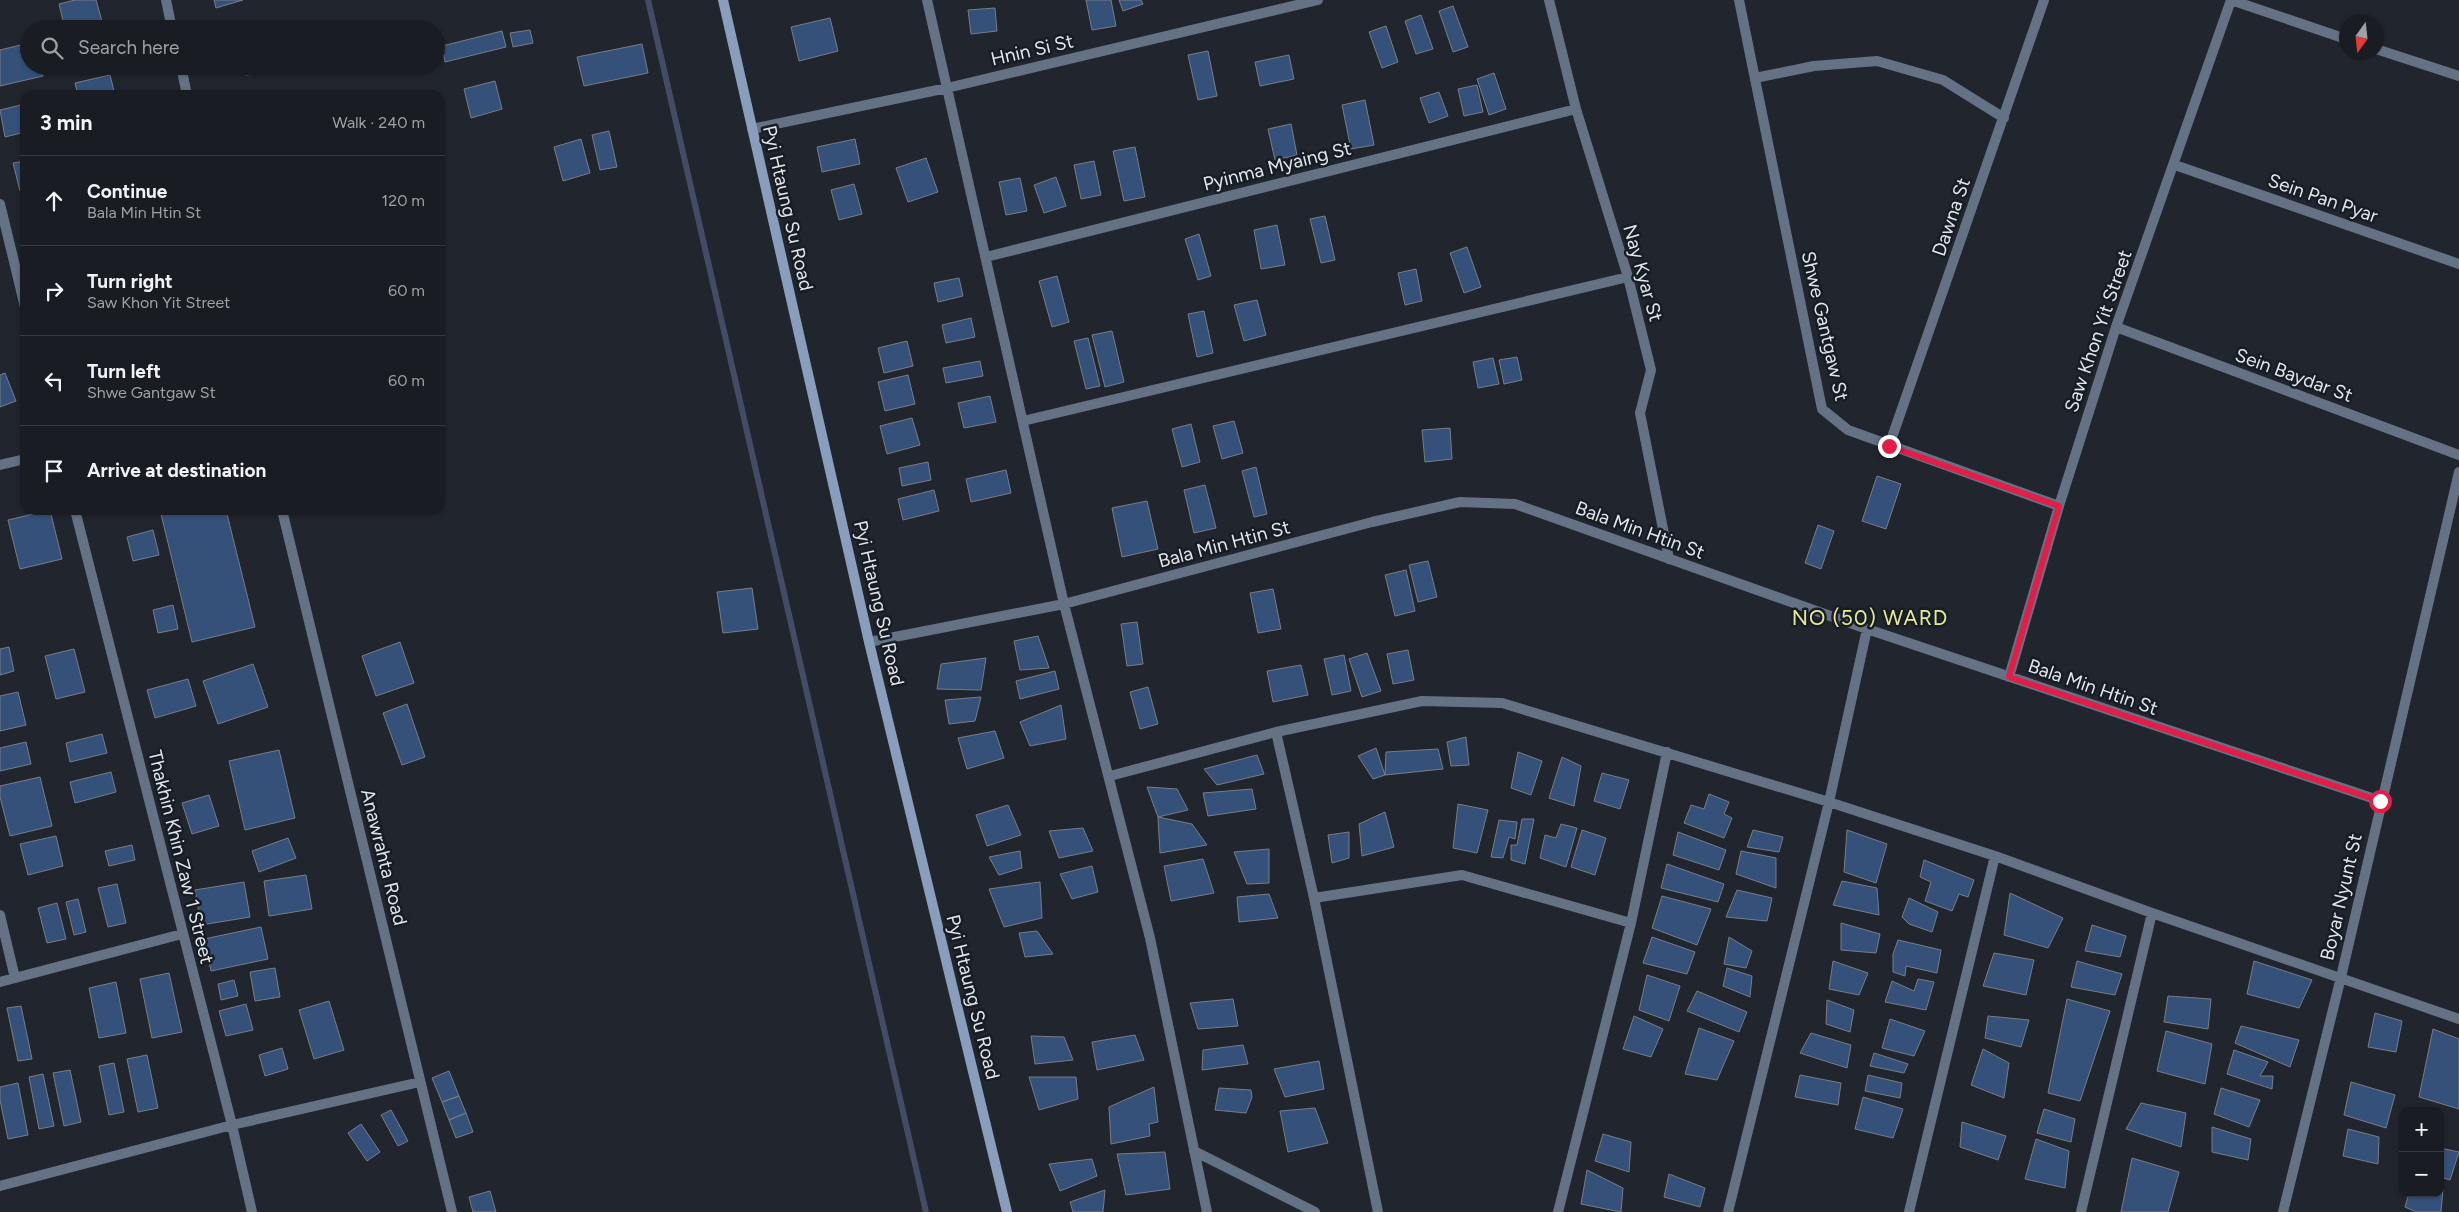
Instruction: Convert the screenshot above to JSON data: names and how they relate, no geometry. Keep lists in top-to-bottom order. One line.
{"streets":{"main road":["Pyi Htaung Su Road"],"street":["Hnin Si St","Pyinma Myaing St","Sein Pan Pyar","Dawna St","Nay Kyar St","Shwe Gantgaw St","Saw Khon Yit Street","Sein Baydar St","Bala Min Htin St","Thakhin Khin Zaw 1 Street","Anawrahta Road","Boyar Nyunt St"]},"crossings":[["Hnin Si St","Pyi Htaung Su Road"],["Pyinma Myaing St","Nay Kyar St"],["Sein Pan Pyar","Saw Khon Yit Street"],["Pyi Htaung Su Road","Bala Min Htin St"],["Dawna St","Shwe Gantgaw St"],["Nay Kyar St","Bala Min Htin St"],["Shwe Gantgaw St","Saw Khon Yit Street"],["Saw Khon Yit Street","Sein Baydar St"],["Saw Khon Yit Street","Bala Min Htin St"],["Bala Min Htin St","Boyar Nyunt St"]],"districts":["NO (50) WARD"],"north":"bottom","page":{"search":"Search here","heading":["3 min","Walk · 240 m"],"list":[["Continue","Bala Min Htin St","120 m"],["Turn right","Saw Khon Yit Street","60 m"],["Turn left","Shwe Gantgaw St","60 m"],"Arrive at destination"],"map_buttons":["+","−"]}}
